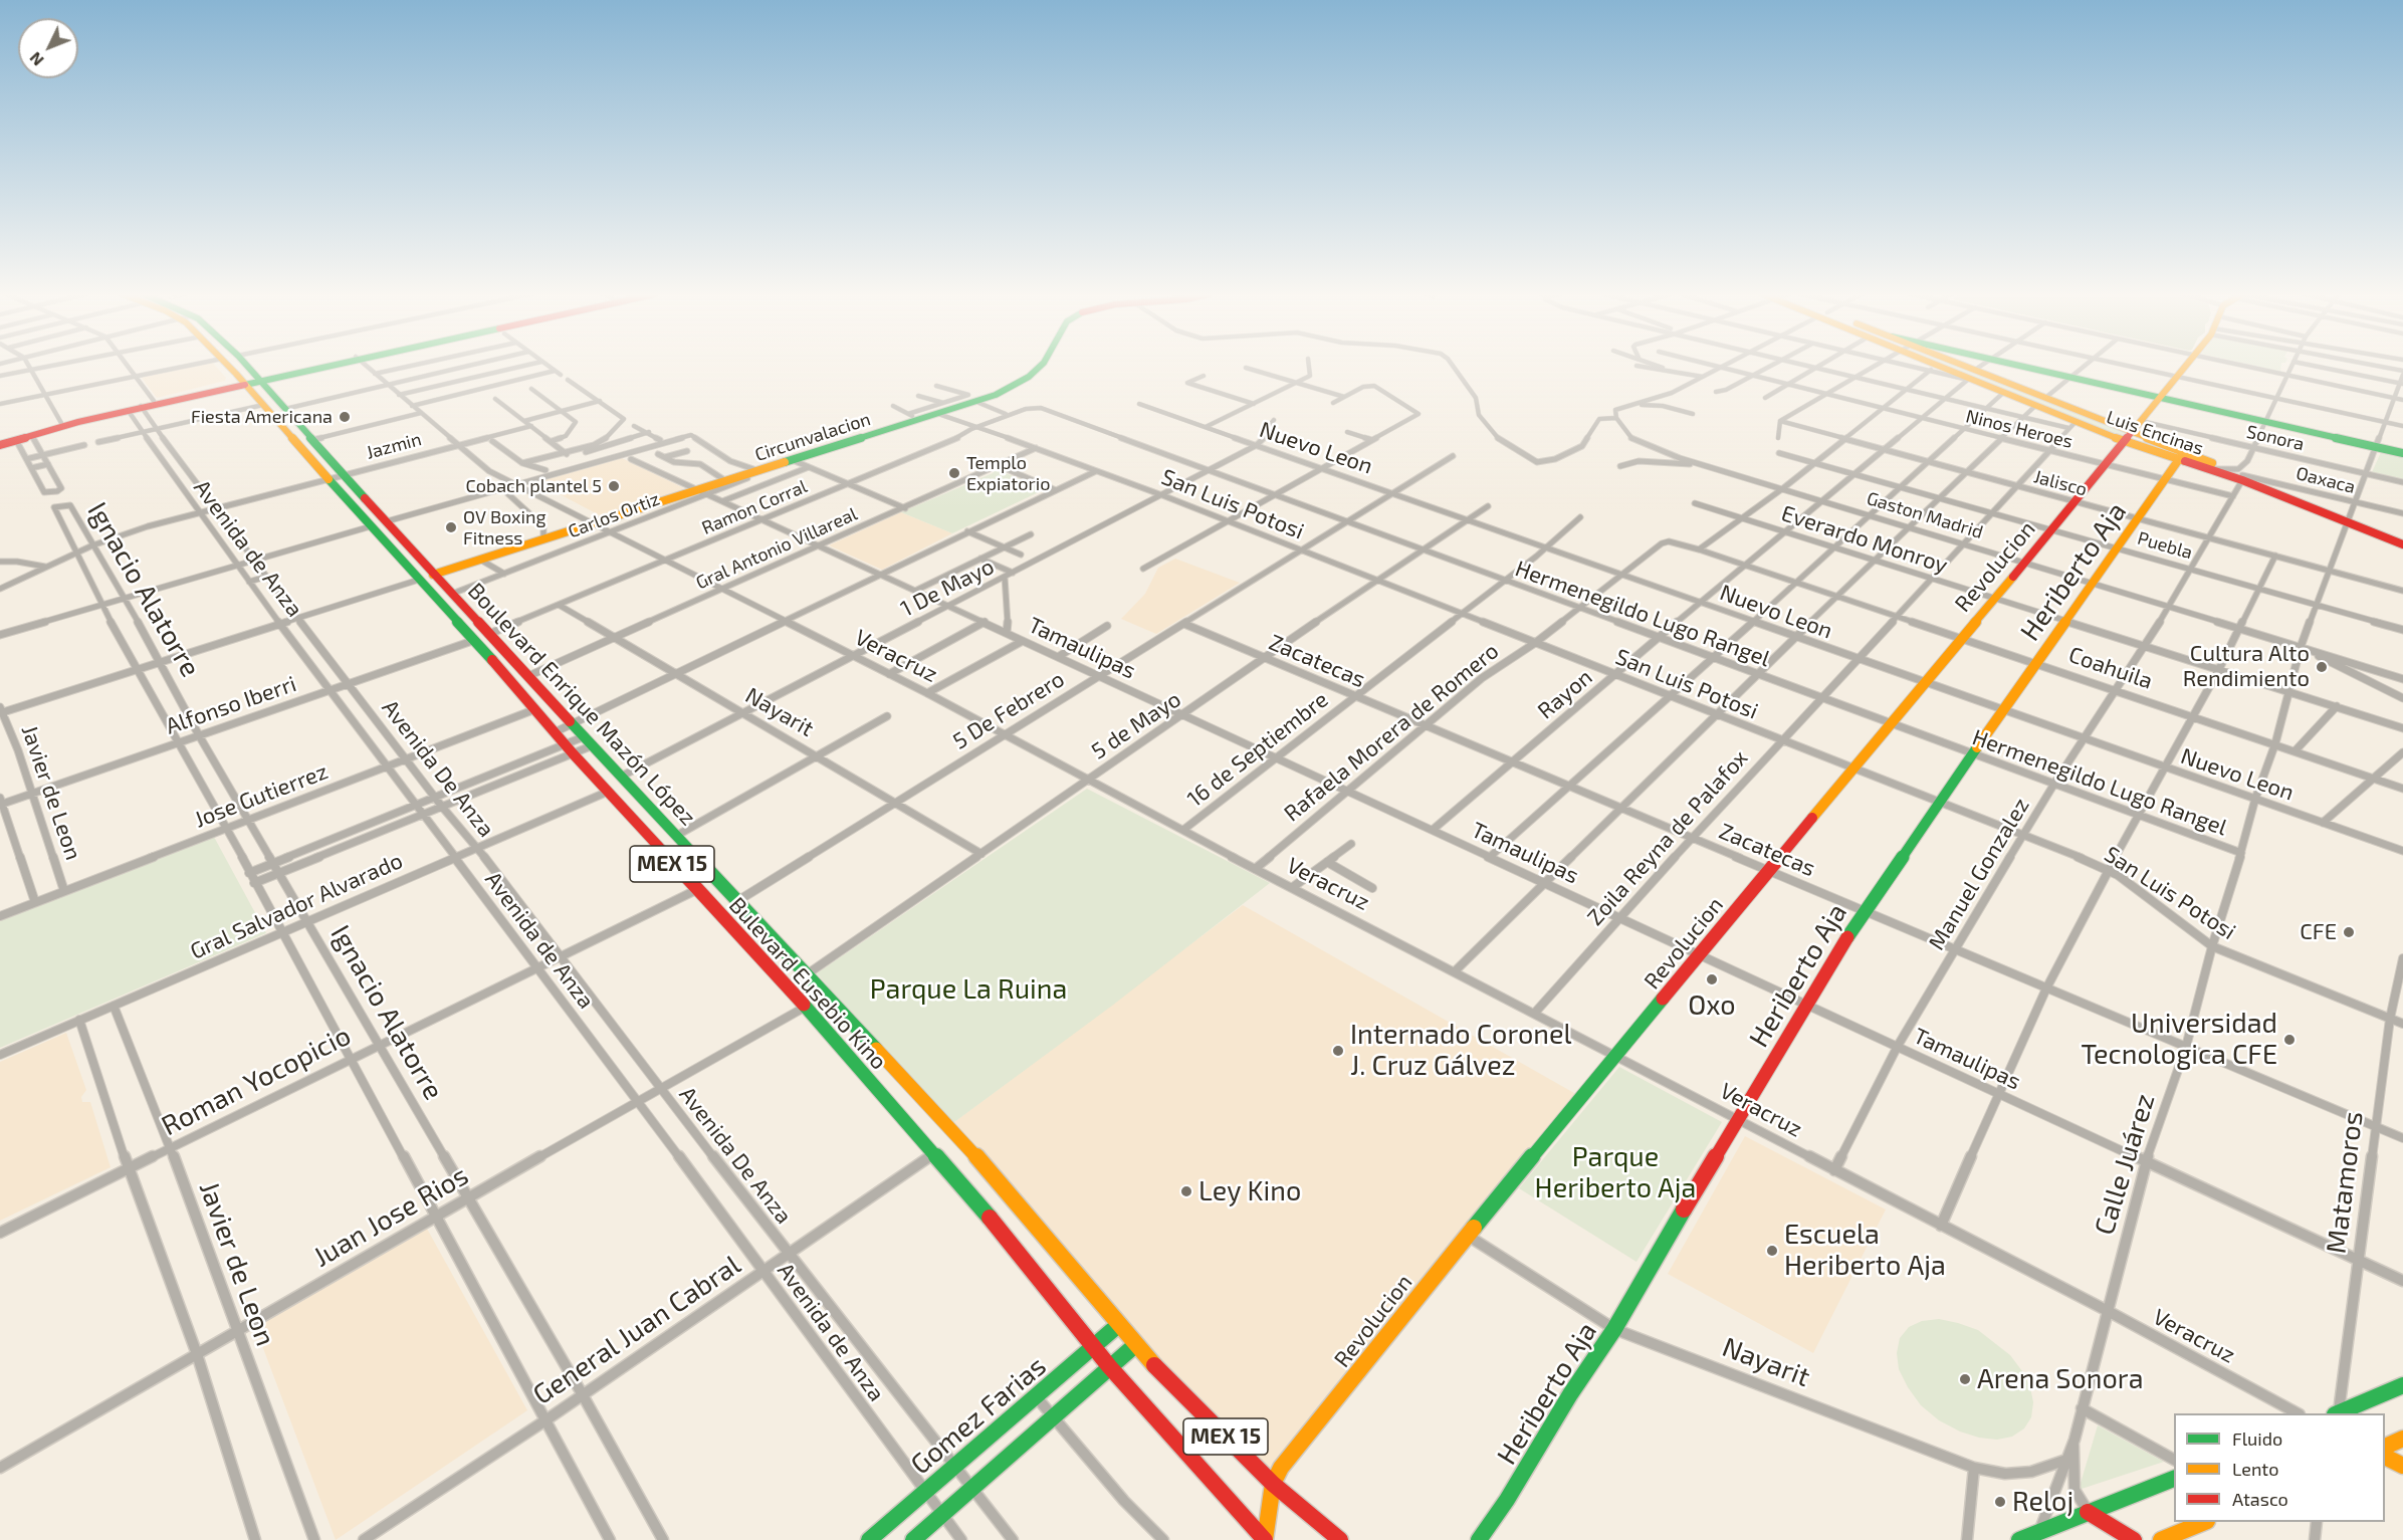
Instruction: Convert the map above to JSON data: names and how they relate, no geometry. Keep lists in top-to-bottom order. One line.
{"streets":{"main road":["Luis Encinas","Circunvalacion","Revolucion","Heriberto Aja","Boulevard Enrique Mazón López","MEX 15","Bulevard Eusebio Kino","Gomez Farias"],"street":["Ninos Heroes","Sonora","Jazmin","Nuevo Leon","Oaxaca","Jalisco","San Luis Potosi","Ramon Corral","Carlos Ortiz","Gaston Madrid","Everardo Monroy","Puebla","Avenida de Anza","Gral Antonio Villareal","1 De Mayo","Ignacio Alatorre","Hermenegildo Lugo Rangel","Tamaulipas","Veracruz","Zacatecas","Coahuila","Rayon","Alfonso Iberri","5 De Febrero","Nayarit","5 de Mayo","Rafaela Morera de Romero","16 de Septiembre","Avenida De Anza","Javier de Leon","Jose Gutierrez","Zoila Reyna de Palafox","Manuel Gonzalez","Gral Salvador Alvarado","Roman Yocopicio","Calle Juárez","Matamoros","Juan Jose Rios","General Juan Cabral"]},"crossings":[["Ninos Heroes","Revolucion"],["Ninos Heroes","Heriberto Aja"],["Ninos Heroes","Rayon"],["Ninos Heroes","Zoila Reyna de Palafox"],["Ninos Heroes","Manuel Gonzalez"],["Luis Encinas","Oaxaca"],["Luis Encinas","Revolucion"],["Luis Encinas","Heriberto Aja"],["Luis Encinas","Rayon"],["Luis Encinas","Zoila Reyna de Palafox"],["Luis Encinas","Manuel Gonzalez"],["Circunvalacion","San Luis Potosi"],["Circunvalacion","Carlos Ortiz"],["Circunvalacion","Tamaulipas"],["Circunvalacion","Veracruz"],["Circunvalacion","Boulevard Enrique Mazón López"],["Sonora","Revolucion"],["Sonora","Calle Juárez"],["Jazmin","Avenida de Anza"],["Jazmin","Ignacio Alatorre"],["Jazmin","Veracruz"],["Jazmin","Boulevard Enrique Mazón López"],["Jazmin","Avenida De Anza"],["Jazmin","Bulevard Eusebio Kino"],["Nuevo Leon","Revolucion"],["Nuevo Leon","Heriberto Aja"],["Nuevo Leon","1 De Mayo"],["Nuevo Leon","Rayon"],["Nuevo Leon","5 De Febrero"],["Nuevo Leon","5 de Mayo"],["Nuevo Leon","Rafaela Morera de Romero"],["Nuevo Leon","16 de Septiembre"],["Nuevo Leon","Zoila Reyna de Palafox"],["Nuevo Leon","Manuel Gonzalez"],["Nuevo Leon","Calle Juárez"],["Oaxaca","Manuel Gonzalez"],["Oaxaca","Calle Juárez"],["Jalisco","Revolucion"],["Jalisco","Heriberto Aja"],["Jalisco","Rayon"],["Jalisco","Zoila Reyna de Palafox"],["Jalisco","Manuel Gonzalez"],["Jalisco","Calle Juárez"],["San Luis Potosi","Ramon Corral"],["San Luis Potosi","Gral Antonio Villareal"],["San Luis Potosi","Revolucion"],["San Luis Potosi","Heriberto Aja"],["San Luis Potosi","1 De Mayo"],["San Luis Potosi","Rayon"],["San Luis Potosi","5 De Febrero"],["San Luis Potosi","5 de Mayo"],["San Luis Potosi","Rafaela Morera de Romero"],["San Luis Potosi","16 de Septiembre"],["San Luis Potosi","Zoila Reyna de Palafox"],["San Luis Potosi","Manuel Gonzalez"],["San Luis Potosi","Calle Juárez"],["San Luis Potosi","Matamoros"],["Ramon Corral","Hermenegildo Lugo Rangel"],["Ramon Corral","Tamaulipas"],["Ramon Corral","Veracruz"],["Ramon Corral","Boulevard Enrique Mazón López"],["Ramon Corral","Nayarit"],["Carlos Ortiz","Tamaulipas"],["Carlos Ortiz","Veracruz"],["Carlos Ortiz","Boulevard Enrique Mazón López"],["Gaston Madrid","Revolucion"],["Gaston Madrid","Heriberto Aja"],["Gaston Madrid","Rayon"],["Gaston Madrid","Zoila Reyna de Palafox"],["Gaston Madrid","Manuel Gonzalez"],["Gaston Madrid","Calle Juárez"],["Everardo Monroy","Revolucion"],["Everardo Monroy","Heriberto Aja"],["Everardo Monroy","Rayon"],["Everardo Monroy","Zoila Reyna de Palafox"],["Everardo Monroy","Manuel Gonzalez"],["Everardo Monroy","Calle Juárez"],["Puebla","Revolucion"],["Puebla","Heriberto Aja"],["Puebla","Rayon"],["Puebla","Zoila Reyna de Palafox"],["Puebla","Manuel Gonzalez"],["Puebla","Calle Juárez"],["Avenida de Anza","Alfonso Iberri"],["Avenida de Anza","Jose Gutierrez"],["Avenida de Anza","Gral Salvador Alvarado"],["Avenida de Anza","Roman Yocopicio"],["Avenida de Anza","Juan Jose Rios"],["Avenida de Anza","General Juan Cabral"],["Avenida de Anza","Gomez Farias"],["Gral Antonio Villareal","Tamaulipas"],["Gral Antonio Villareal","Veracruz"],["Gral Antonio Villareal","Boulevard Enrique Mazón López"],["Gral Antonio Villareal","Nayarit"],["Revolucion","Hermenegildo Lugo Rangel"],["Revolucion","Tamaulipas"],["Revolucion","Veracruz"],["Revolucion","Zacatecas"],["Revolucion","Coahuila"],["Revolucion","Nayarit"],["Revolucion","MEX 15"],["Heriberto Aja","Hermenegildo Lugo Rangel"],["Heriberto Aja","Tamaulipas"],["Heriberto Aja","Veracruz"],["Heriberto Aja","Zacatecas"],["Heriberto Aja","Coahuila"],["Heriberto Aja","Nayarit"],["1 De Mayo","Hermenegildo Lugo Rangel"],["1 De Mayo","Tamaulipas"],["1 De Mayo","Veracruz"],["1 De Mayo","Boulevard Enrique Mazón López"],["1 De Mayo","Nayarit"],["Ignacio Alatorre","Alfonso Iberri"],["Ignacio Alatorre","Jose Gutierrez"],["Ignacio Alatorre","Gral Salvador Alvarado"],["Ignacio Alatorre","Roman Yocopicio"],["Ignacio Alatorre","Juan Jose Rios"],["Ignacio Alatorre","General Juan Cabral"],["Hermenegildo Lugo Rangel","Rayon"],["Hermenegildo Lugo Rangel","5 De Febrero"],["Hermenegildo Lugo Rangel","5 de Mayo"],["Hermenegildo Lugo Rangel","Rafaela Morera de Romero"],["Hermenegildo Lugo Rangel","16 de Septiembre"],["Hermenegildo Lugo Rangel","Zoila Reyna de Palafox"],["Hermenegildo Lugo Rangel","Manuel Gonzalez"],["Hermenegildo Lugo Rangel","Calle Juárez"],["Tamaulipas","Rayon"],["Tamaulipas","5 De Febrero"],["Tamaulipas","5 de Mayo"],["Tamaulipas","Rafaela Morera de Romero"],["Tamaulipas","16 de Septiembre"],["Tamaulipas","Zoila Reyna de Palafox"],["Tamaulipas","Manuel Gonzalez"],["Tamaulipas","Calle Juárez"],["Tamaulipas","Matamoros"],["Veracruz","5 De Febrero"],["Veracruz","5 de Mayo"],["Veracruz","Rafaela Morera de Romero"],["Veracruz","16 de Septiembre"],["Veracruz","Zoila Reyna de Palafox"],["Veracruz","Manuel Gonzalez"],["Veracruz","Calle Juárez"],["Zacatecas","Rayon"],["Zacatecas","5 De Febrero"],["Zacatecas","5 de Mayo"],["Zacatecas","Rafaela Morera de Romero"],["Zacatecas","16 de Septiembre"],["Zacatecas","Zoila Reyna de Palafox"],["Zacatecas","Manuel Gonzalez"],["Zacatecas","Calle Juárez"],["Zacatecas","Matamoros"],["Coahuila","Rayon"],["Coahuila","Rafaela Morera de Romero"],["Coahuila","Zoila Reyna de Palafox"],["Coahuila","Manuel Gonzalez"],["Coahuila","Calle Juárez"],["Boulevard Enrique Mazón López","5 De Febrero"],["Boulevard Enrique Mazón López","5 de Mayo"],["Boulevard Enrique Mazón López","MEX 15"],["Boulevard Enrique Mazón López","Bulevard Eusebio Kino"],["Boulevard Enrique Mazón López","Gomez Farias"],["Alfonso Iberri","Avenida De Anza"],["Alfonso Iberri","Javier de Leon"],["Alfonso Iberri","Bulevard Eusebio Kino"],["5 De Febrero","Nayarit"],["Nayarit","5 de Mayo"],["Nayarit","Calle Juárez"],["Avenida De Anza","Jose Gutierrez"],["Avenida De Anza","Gral Salvador Alvarado"],["Avenida De Anza","Roman Yocopicio"],["Avenida De Anza","Juan Jose Rios"],["Avenida De Anza","General Juan Cabral"],["Avenida De Anza","Gomez Farias"],["Javier de Leon","Jose Gutierrez"],["Javier de Leon","Gral Salvador Alvarado"],["Javier de Leon","Roman Yocopicio"],["Javier de Leon","Juan Jose Rios"],["Jose Gutierrez","Bulevard Eusebio Kino"],["MEX 15","Bulevard Eusebio Kino"],["MEX 15","Gomez Farias"],["Gral Salvador Alvarado","Bulevard Eusebio Kino"],["Bulevard Eusebio Kino","Roman Yocopicio"],["Bulevard Eusebio Kino","Juan Jose Rios"],["Bulevard Eusebio Kino","General Juan Cabral"],["Bulevard Eusebio Kino","Gomez Farias"]],"parks":["Parque La Ruina","Parque Heriberto Aja"],"places":["Fiesta Americana","Templo Expiatorio","Cobach plantel 5","OV Boxing Fitness","Cultura Alto Rendimiento","CFE","Oxo","Universidad Tecnologica CFE","Internado Coronel J. Cruz Gálvez","Ley Kino","Escuela Heriberto Aja","Arena Sonora","Reloj"],"legend":["Fluido","Lento","Atasco"],"north":"bottom left"}
